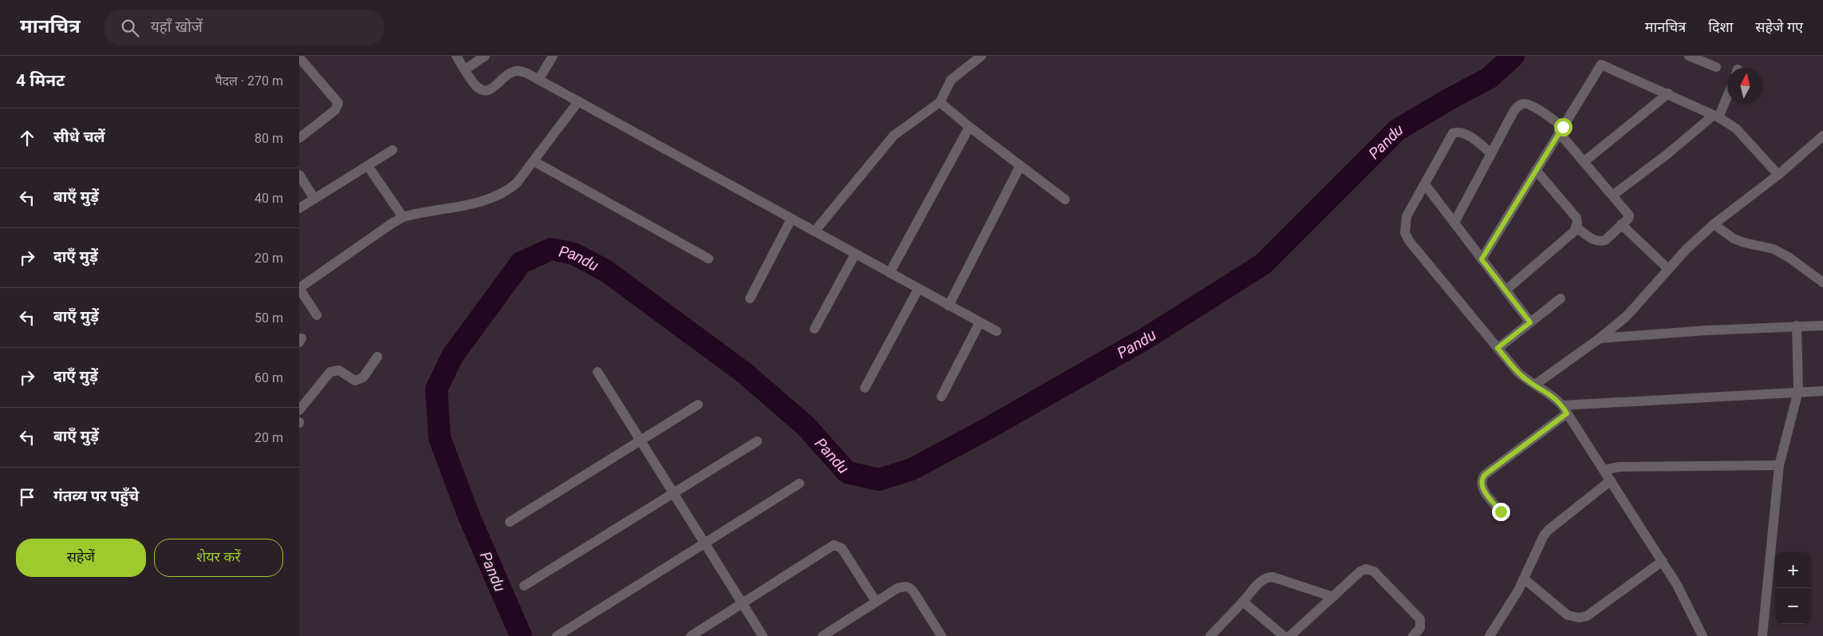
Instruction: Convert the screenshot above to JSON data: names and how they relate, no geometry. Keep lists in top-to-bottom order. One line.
{"water":["Pandu"],"north":"top","page":{"header":"मानचित्र","search":"यहाँ खोजें","nav":["मानचित्र","दिशा","सहेजे गए"],"heading":["4 मिनट","पैदल · 270 m"],"list":[["सीधे चलें","80 m"],["बाएँ मुड़ें","40 m"],["दाएँ मुड़ें","20 m"],["बाएँ मुड़ें","50 m"],["दाएँ मुड़ें","60 m"],["बाएँ मुड़ें","20 m"],"गंतव्य पर पहुँचे"],"buttons":["सहेजें","शेयर करें"],"map_buttons":["+","−"]}}
